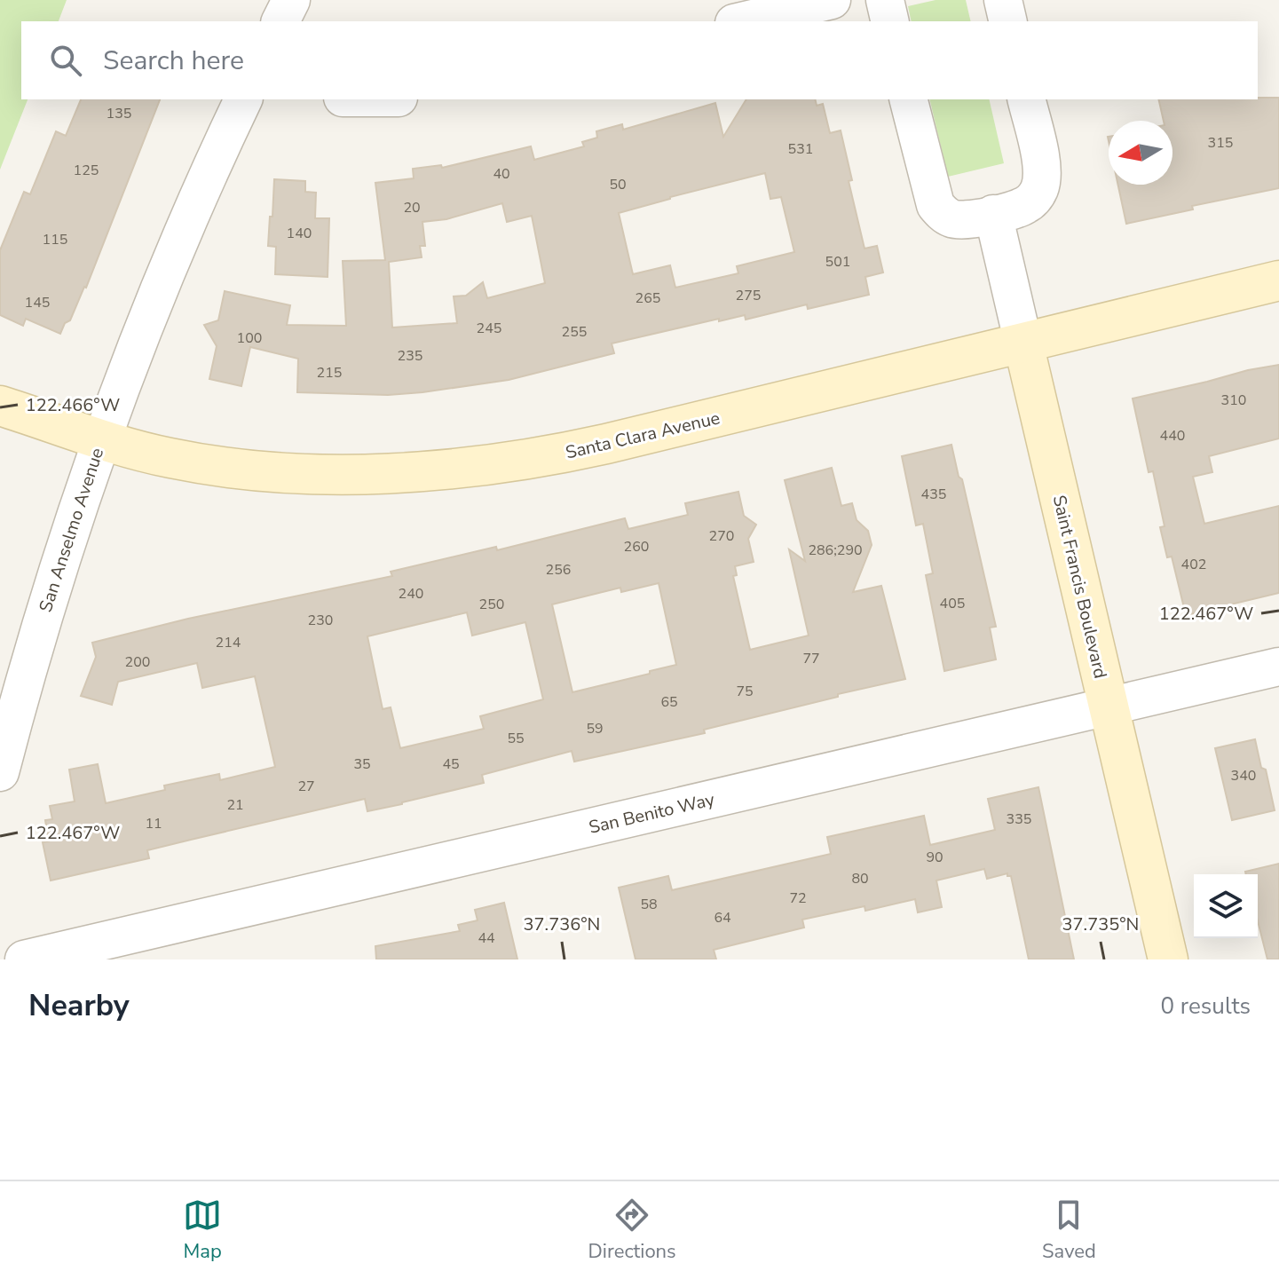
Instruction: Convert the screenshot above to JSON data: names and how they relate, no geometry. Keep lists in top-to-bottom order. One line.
{"streets":{"street":["Santa Clara Avenue","San Anselmo Avenue","Saint Francis Boulevard","San Benito Way"]},"crossings":[["Santa Clara Avenue","San Anselmo Avenue"],["Santa Clara Avenue","Saint Francis Boulevard"],["Saint Francis Boulevard","San Benito Way"]],"house_numbers":["135","315","531","125","40","50","20","140","115","501","275","265","145","245","255","100","235","215","310","440","435","270","260","286;290","402","256","240","405","250","230","214","77","200","75","65","59","55","35","45","340","27","21","335","11","90","80","72","58","64","44"],"north":"left","page":{"search":"Search here","heading":["Nearby","0 results"],"nav":["Map","Directions","Saved"]},"coordinates":["122.466°W","122.467°W","37.736°N","37.735°N"]}
